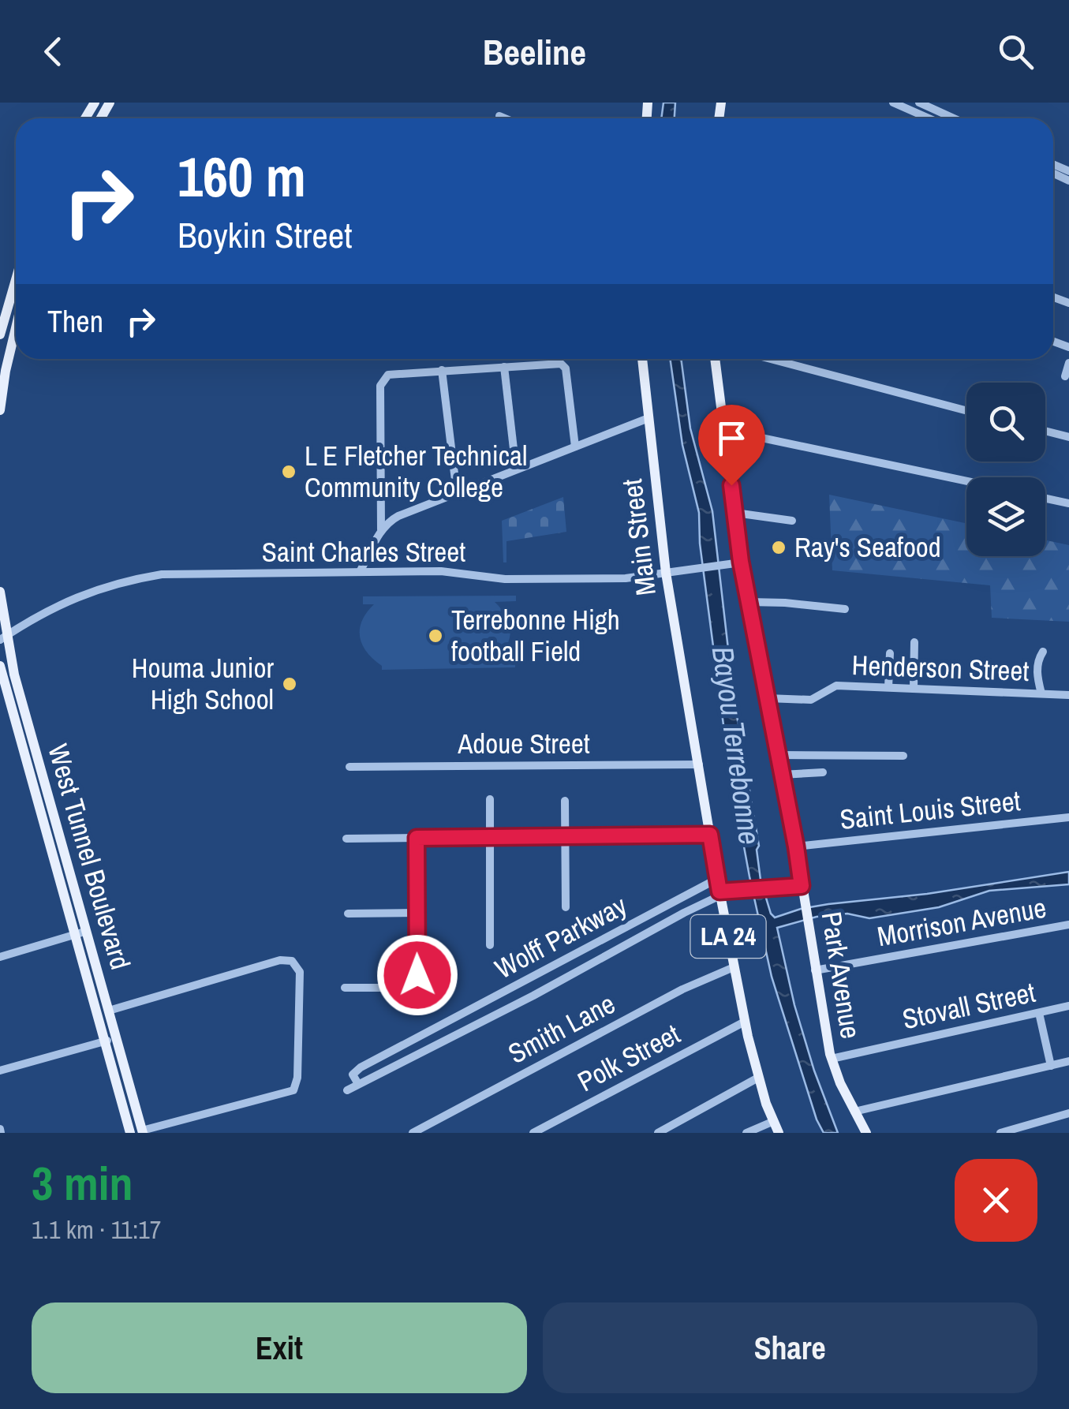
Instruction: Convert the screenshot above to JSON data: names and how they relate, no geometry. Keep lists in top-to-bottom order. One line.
{"streets":{"main road":["Main Street","West Tunnel Boulevard","LA 24","Park Avenue"],"street":["Saint Charles Street","Henderson Street","Adoue Street","Saint Louis Street","Morrison Avenue","Wolff Parkway","Stovall Street","Smith Lane","Polk Street"]},"crossings":[["Main Street","Saint Charles Street"],["Main Street","Adoue Street"],["Main Street","Wolff Parkway"],["Main Street","Smith Lane"],["Main Street","Polk Street"],["Saint Charles Street","West Tunnel Boulevard"],["Saint Charles Street","Park Avenue"],["Henderson Street","Park Avenue"],["Saint Louis Street","Park Avenue"],["Morrison Avenue","Park Avenue"],["Park Avenue","Stovall Street"]],"water":["Bayou Terrebonne"],"places":["L E Fletcher Technical Community College","Ray's Seafood","Terrebonne High football Field","Houma Junior High School"],"page":{"header":"Beeline","turn":["160 m","Boykin Street"],"then":"Then","heading":["3 min","1.1 km · 11:17"],"buttons":["Exit","Share"]}}
